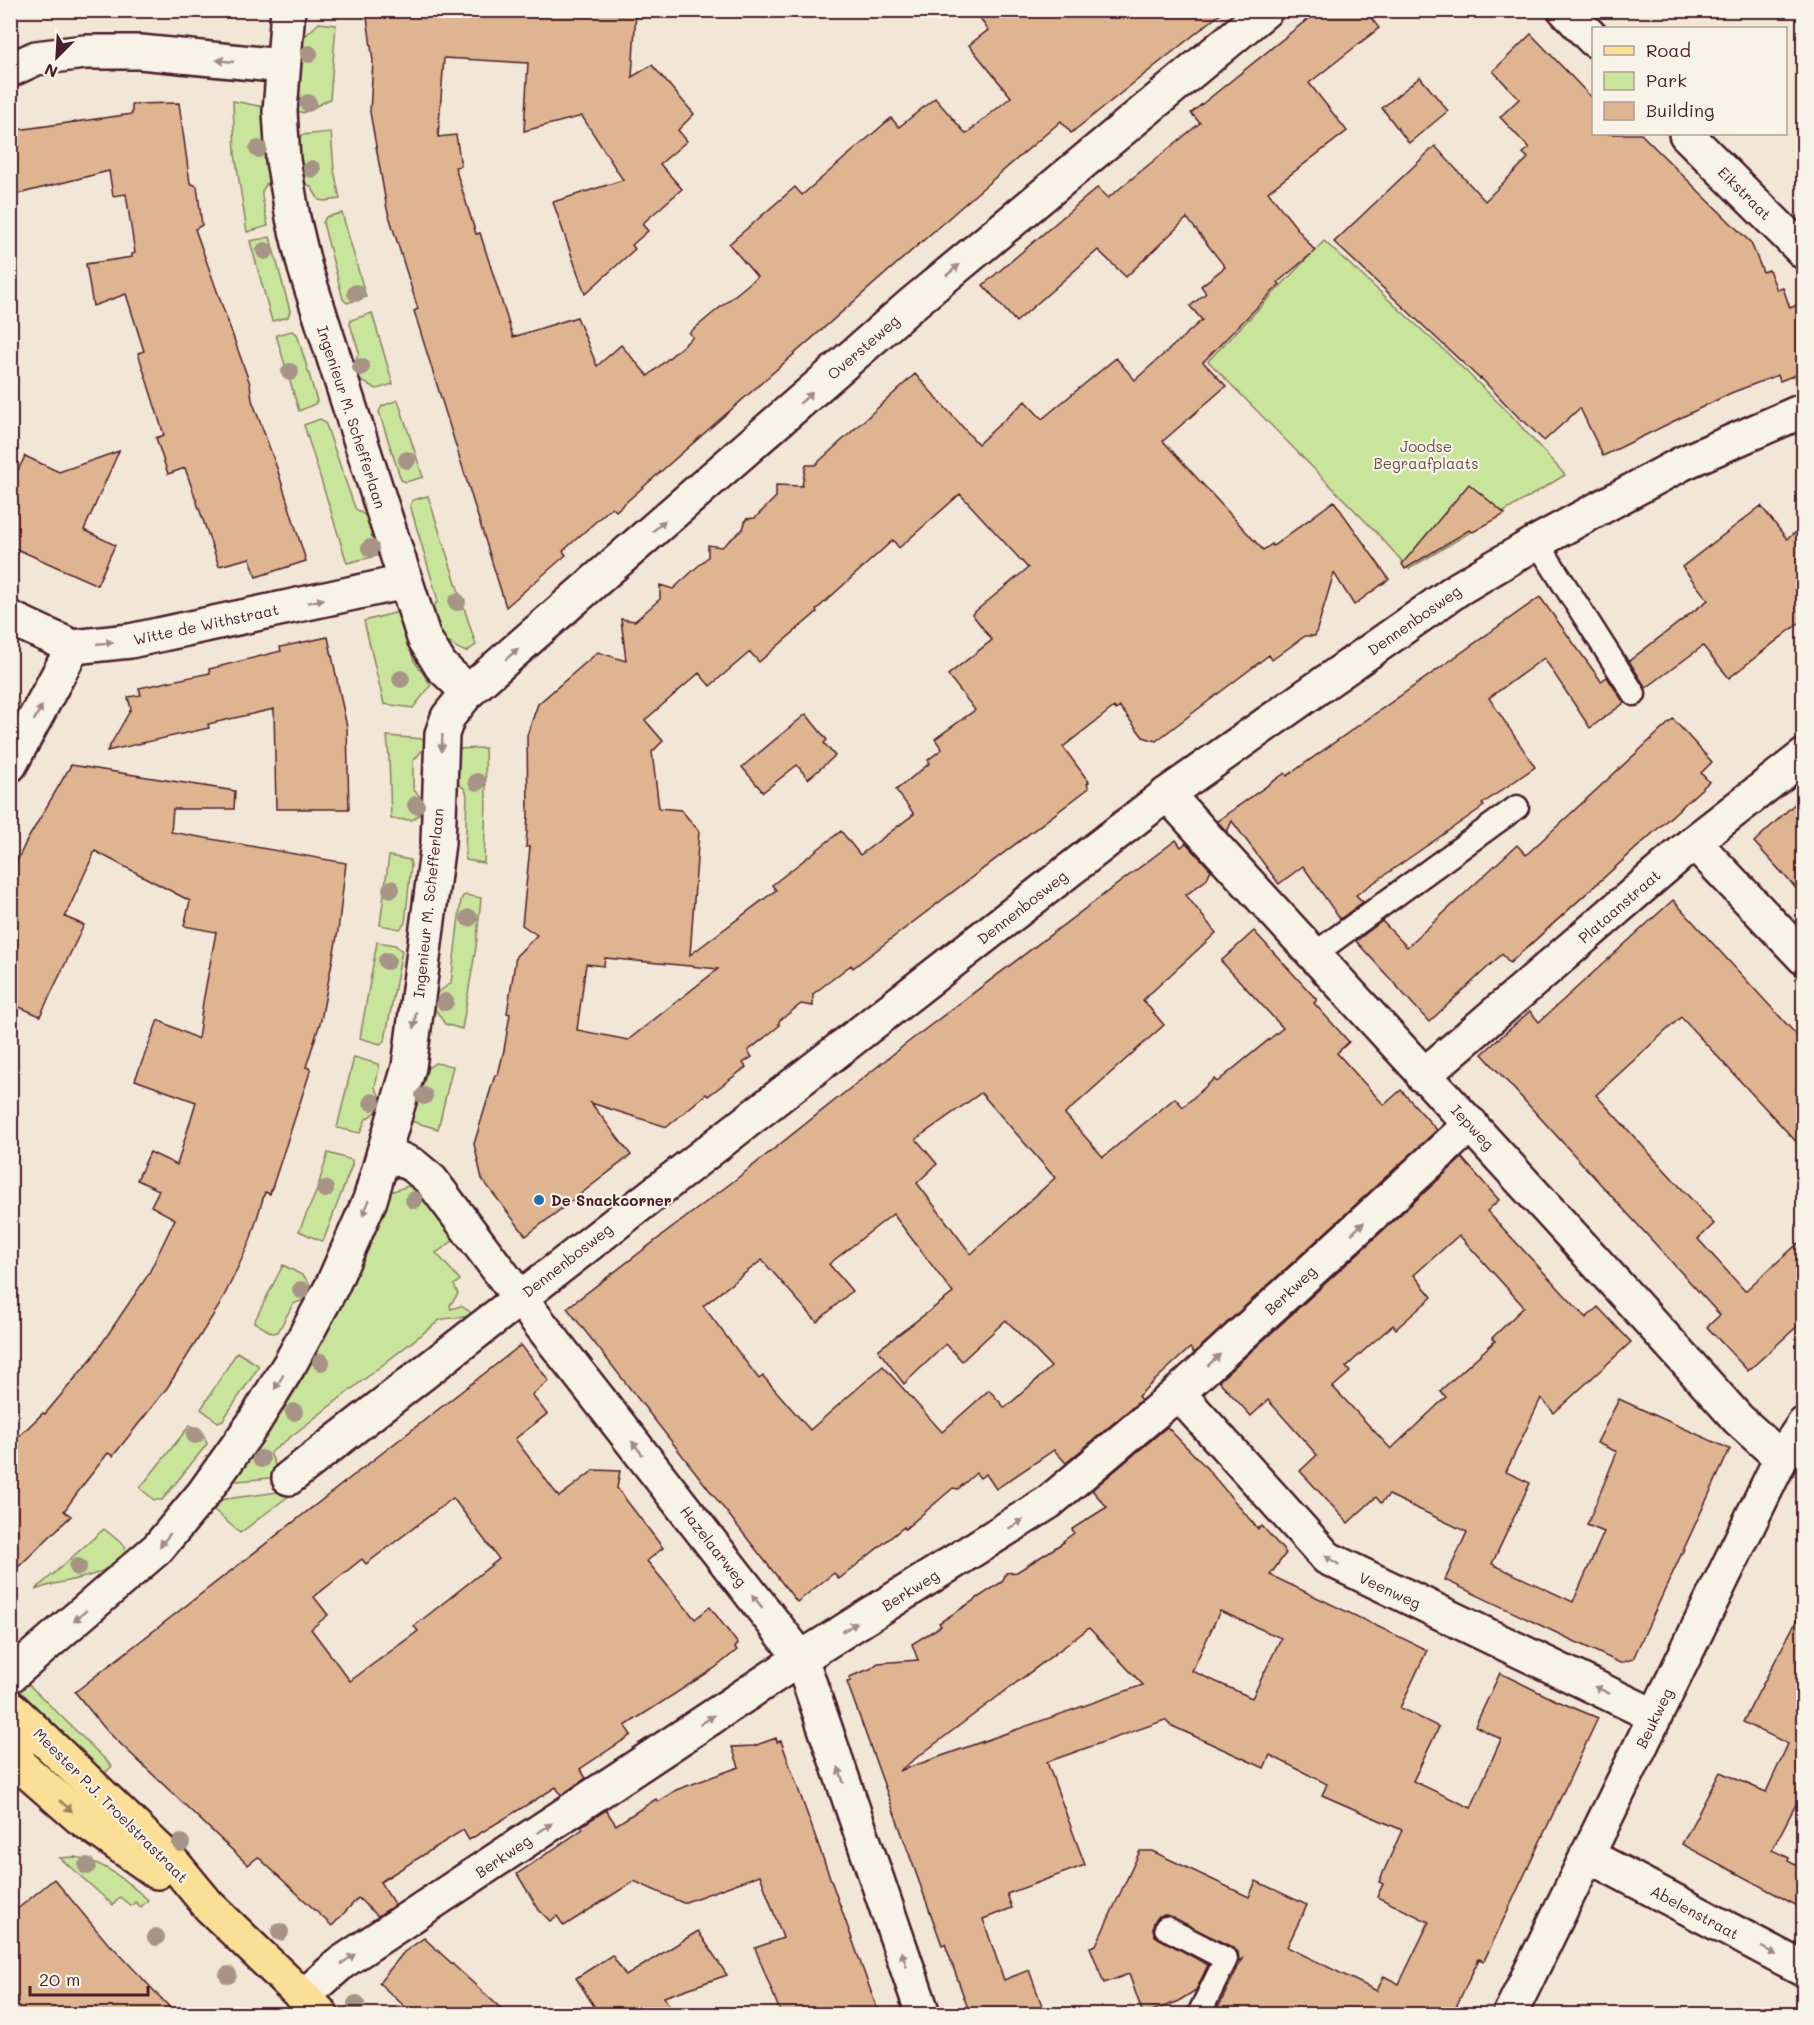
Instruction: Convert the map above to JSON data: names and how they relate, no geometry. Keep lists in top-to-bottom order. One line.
{"streets":{"main road":["Meester P.J. Troelstrastraat"],"street":["Eikstraat","Oversteweg","Ingenieur M. Schefferlaan","Dennenbosweg","Witte de Withstraat","Plataanstraat","Iepweg","Berkweg","Hazelaarweg","Veenweg","Beukweg","Abelenstraat"]},"crossings":[["Oversteweg","Ingenieur M. Schefferlaan"],["Ingenieur M. Schefferlaan","Witte de Withstraat"],["Ingenieur M. Schefferlaan","Hazelaarweg"],["Dennenbosweg","Iepweg"],["Dennenbosweg","Hazelaarweg"],["Plataanstraat","Iepweg"],["Iepweg","Berkweg"],["Iepweg","Beukweg"],["Berkweg","Hazelaarweg"],["Berkweg","Veenweg"],["Berkweg","Meester P.J. Troelstrastraat"],["Veenweg","Beukweg"],["Beukweg","Abelenstraat"]],"one_way":["Oversteweg","Ingenieur M. Schefferlaan","Witte de Withstraat","Berkweg","Hazelaarweg","Veenweg","Abelenstraat"],"parks":["Joodse Begraafplaats"],"places":["De Snackcorner"],"legend":["Road","Park","Building"],"scale_bar":"20 m","north":"bottom left"}
